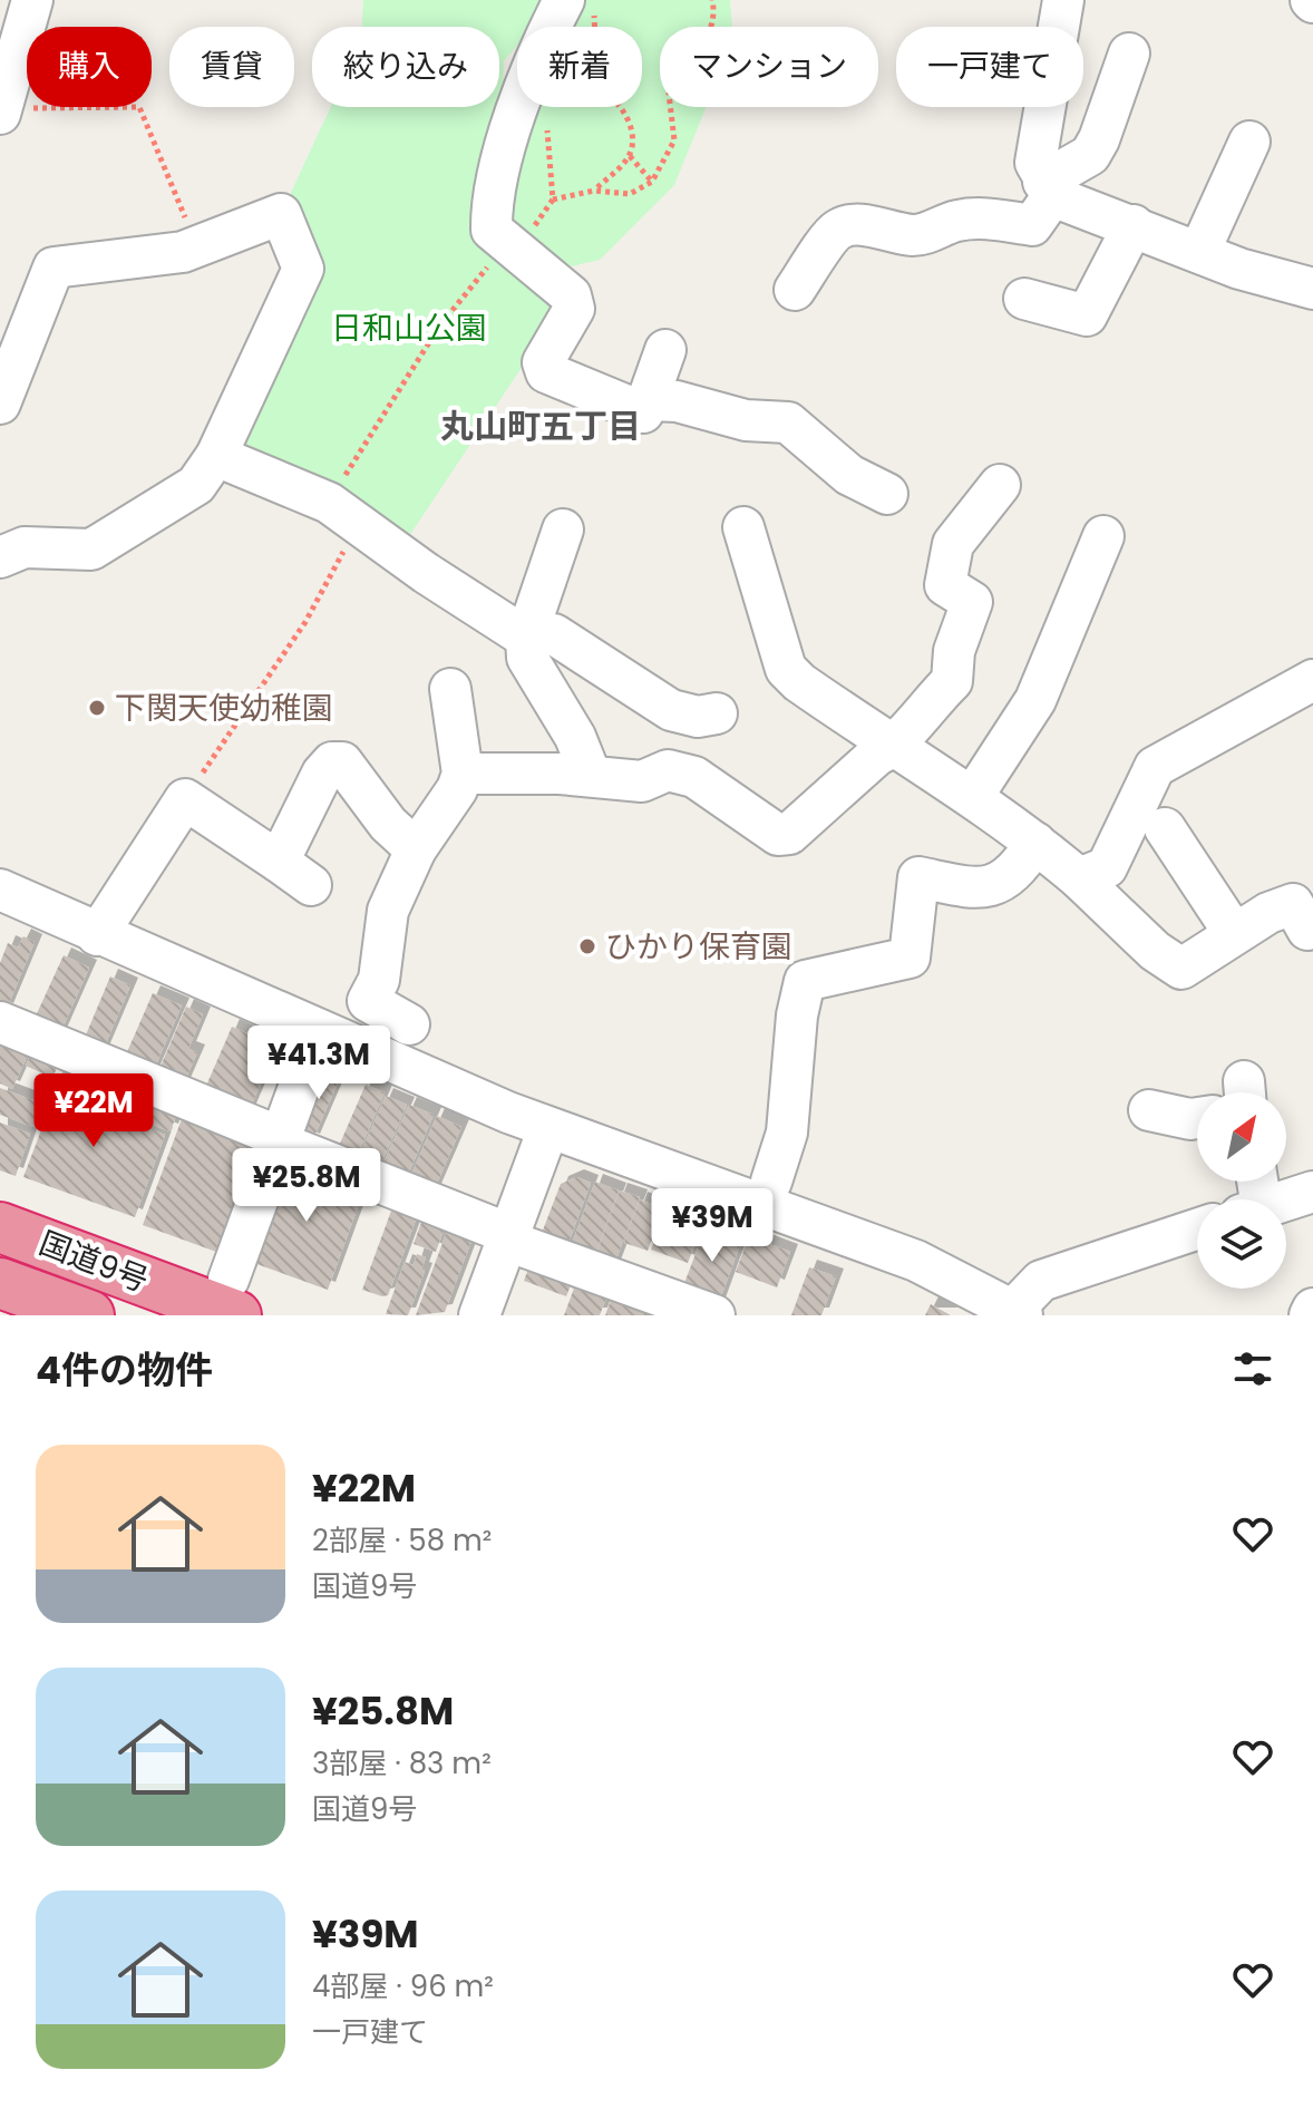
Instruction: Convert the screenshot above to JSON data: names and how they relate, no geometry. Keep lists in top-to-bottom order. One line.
{"streets":{"highway":["国道9号"]},"districts":["丸山町五丁目"],"parks":["日和山公園"],"places":["下関天使幼稚園","ひかり保育園"],"north":"top right","page":{"chip":["購入","賃貸","絞り込み","新着","マンション","一戸建て"],"price":["¥41.3M","¥22M","¥25.8M","¥39M"],"heading":"4件の物件","list":[{"name":"¥22M","note":"2部屋 · 58 m² · 国道9号"},{"name":"¥25.8M","note":"3部屋 · 83 m² · 国道9号"},{"name":"¥39M","note":"4部屋 · 96 m² · 一戸建て"}]}}
